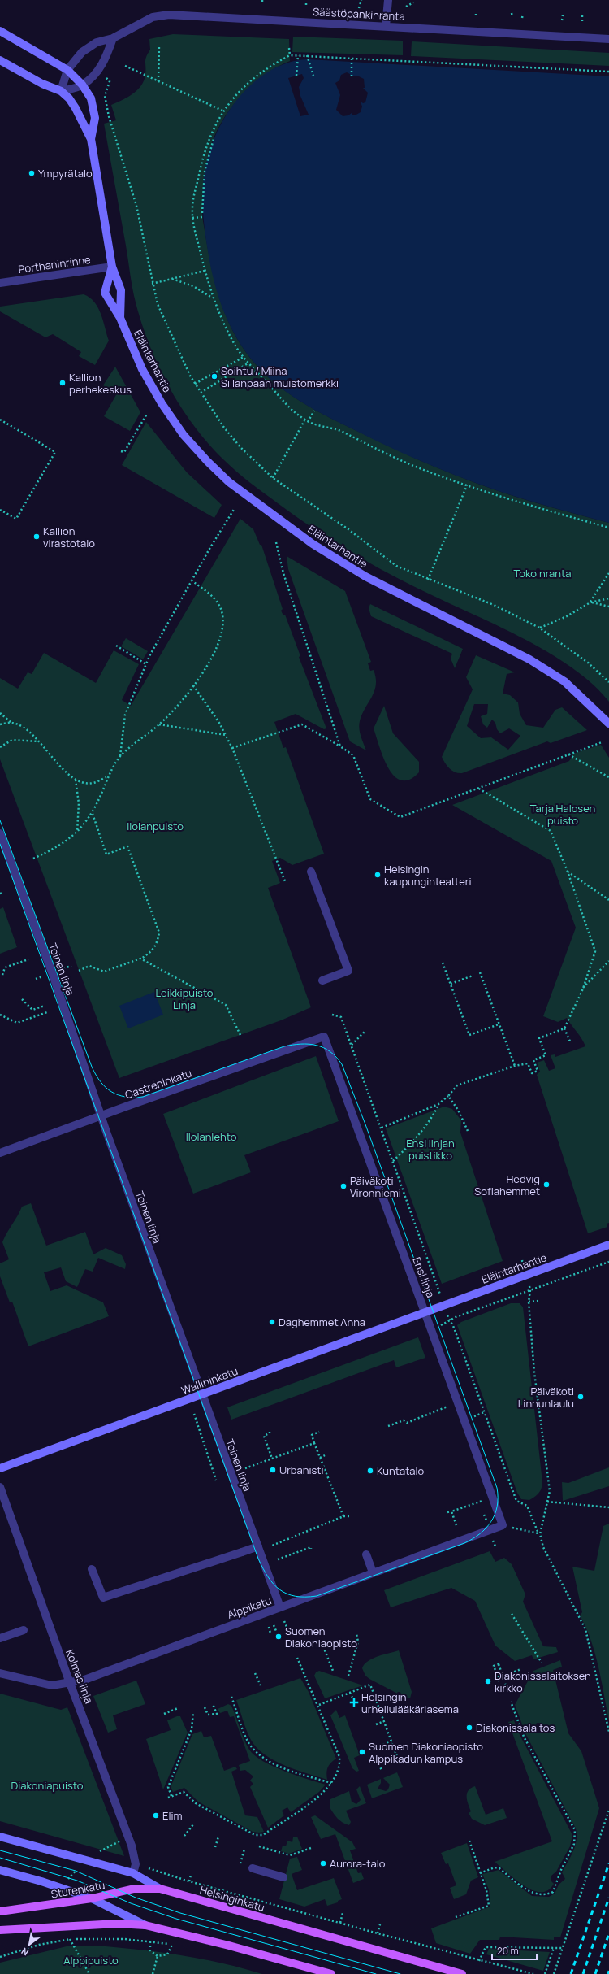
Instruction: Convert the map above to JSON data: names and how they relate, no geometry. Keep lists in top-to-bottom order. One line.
{"streets":{"main road":["Eläintarhantie","Wallininkatu","Sturenkatu","Helsinginkatu"],"street":["Säästöpankinranta","Porthaninrinne","Toinen linja","Castréninkatu","Ensi linja","Alppikatu","Kolmas linja"]},"crossings":[["Säästöpankinranta","Eläintarhantie"],["Porthaninrinne","Eläintarhantie"],["Eläintarhantie","Ensi linja"],["Eläintarhantie","Wallininkatu"],["Toinen linja","Castréninkatu"],["Toinen linja","Wallininkatu"],["Toinen linja","Alppikatu"],["Castréninkatu","Ensi linja"],["Ensi linja","Wallininkatu"],["Ensi linja","Alppikatu"],["Alppikatu","Kolmas linja"],["Kolmas linja","Helsinginkatu"],["Sturenkatu","Helsinginkatu"]],"parks":["Tokoinranta","Tarja Halosen puisto","Ilolanpuisto","Leikkipuisto Linja","Ilolanlehto","Ensi linjan puistikko","Diakoniapuisto","Alppipuisto"],"places":{"other":["Ympyrätalo","Soihtu / Miina Sillanpään muistomerkki","Kallion perhekeskus","Kallion virastotalo","Helsingin kaupunginteatteri","Hedvig Sofiahemmet","Päiväkoti Vironniemi","Daghemmet Anna","Päiväkoti Linnunlaulu","Urbanisti","Kuntatalo","Suomen Diakoniaopisto","Diakonissalaitoksen kirkko","Diakonissalaitos","Suomen Diakoniaopisto Alppikadun kampus","Elim","Aurora-talo"],"health":["Helsingin urheilulääkäriasema"]},"scale_bar":"20 m","north":"bottom left"}
